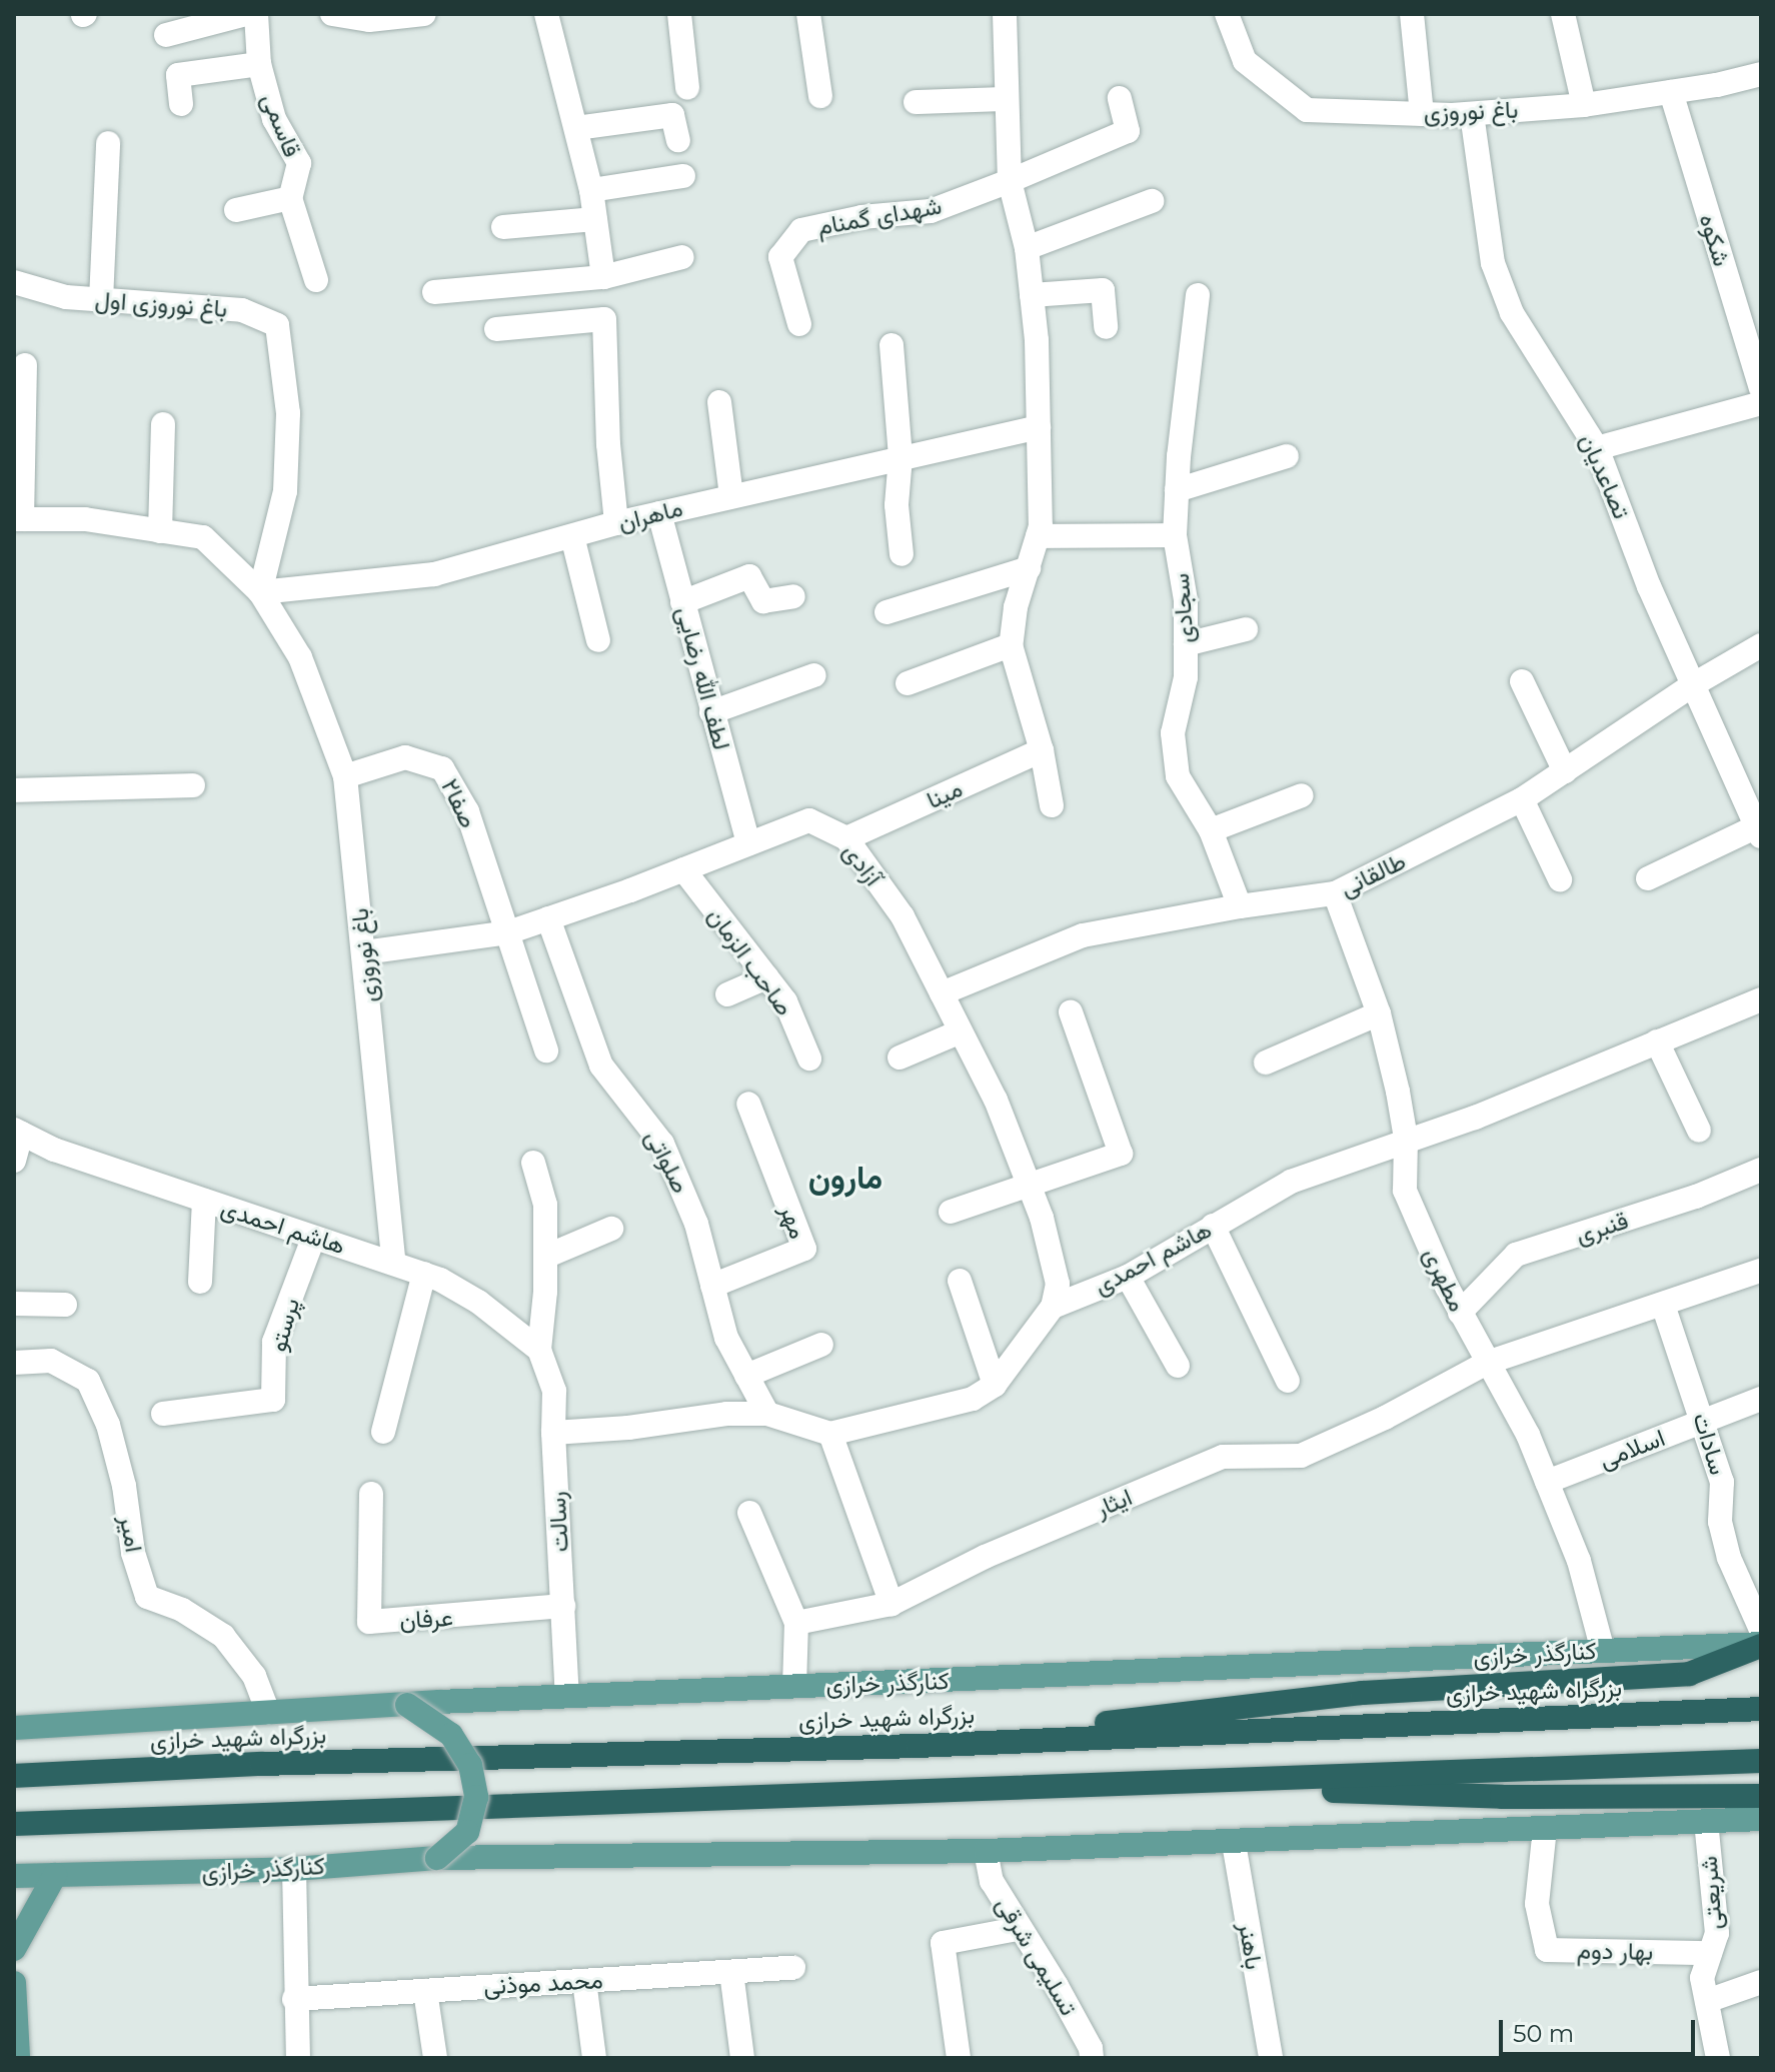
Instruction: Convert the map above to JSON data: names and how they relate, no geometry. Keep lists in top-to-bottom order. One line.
{"streets":{"highway":["بزرگراه شهید خرازی"],"main road":["کنارگذر خرازی"],"street":["باغ نوروزی","قاسمی","شهدای گمنام","شکوه","باغ نوروزی اول","تصاعدیان","ماهران","سجادی","لطف الله رضایی","مینا","صفا۲","آزادی","طالقانی","صاحب الزمان","صلواتی","مهر","هاشم احمدی","قنبری","مطهری","پرستو","سادات","اسلامی","ایثار","رسالت","امیر","عرفان","شریعتی","باهنر","بهار دوم","تسلیمی شرقی","محمد موذنی"]},"crossings":[["باغ نوروزی","شکوه"],["باغ نوروزی","باغ نوروزی اول"],["باغ نوروزی","تصاعدیان"],["باغ نوروزی","ماهران"],["باغ نوروزی","صفا۲"],["باغ نوروزی","آزادی"],["باغ نوروزی","هاشم احمدی"],["باغ نوروزی اول","ماهران"],["تصاعدیان","طالقانی"],["ماهران","لطف الله رضایی"],["سجادی","طالقانی"],["لطف الله رضایی","آزادی"],["مینا","آزادی"],["صفا۲","آزادی"],["آزادی","طالقانی"],["آزادی","صاحب الزمان"],["آزادی","صلواتی"],["آزادی","هاشم احمدی"],["طالقانی","مطهری"],["صلواتی","مهر"],["هاشم احمدی","مطهری"],["هاشم احمدی","پرستو"],["هاشم احمدی","رسالت"],["قنبری","مطهری"],["مطهری","اسلامی"],["مطهری","ایثار"],["مطهری","کنارگذر خرازی"],["سادات","اسلامی"],["سادات","ایثار"],["رسالت","عرفان"],["رسالت","کنارگذر خرازی"],["امیر","کنارگذر خرازی"],["کنارگذر خرازی","شریعتی"],["کنارگذر خرازی","باهنر"],["کنارگذر خرازی","بهار دوم"],["کنارگذر خرازی","تسلیمی شرقی"],["شریعتی","بهار دوم"]],"districts":["مارون"],"scale_bar":"50 m"}
